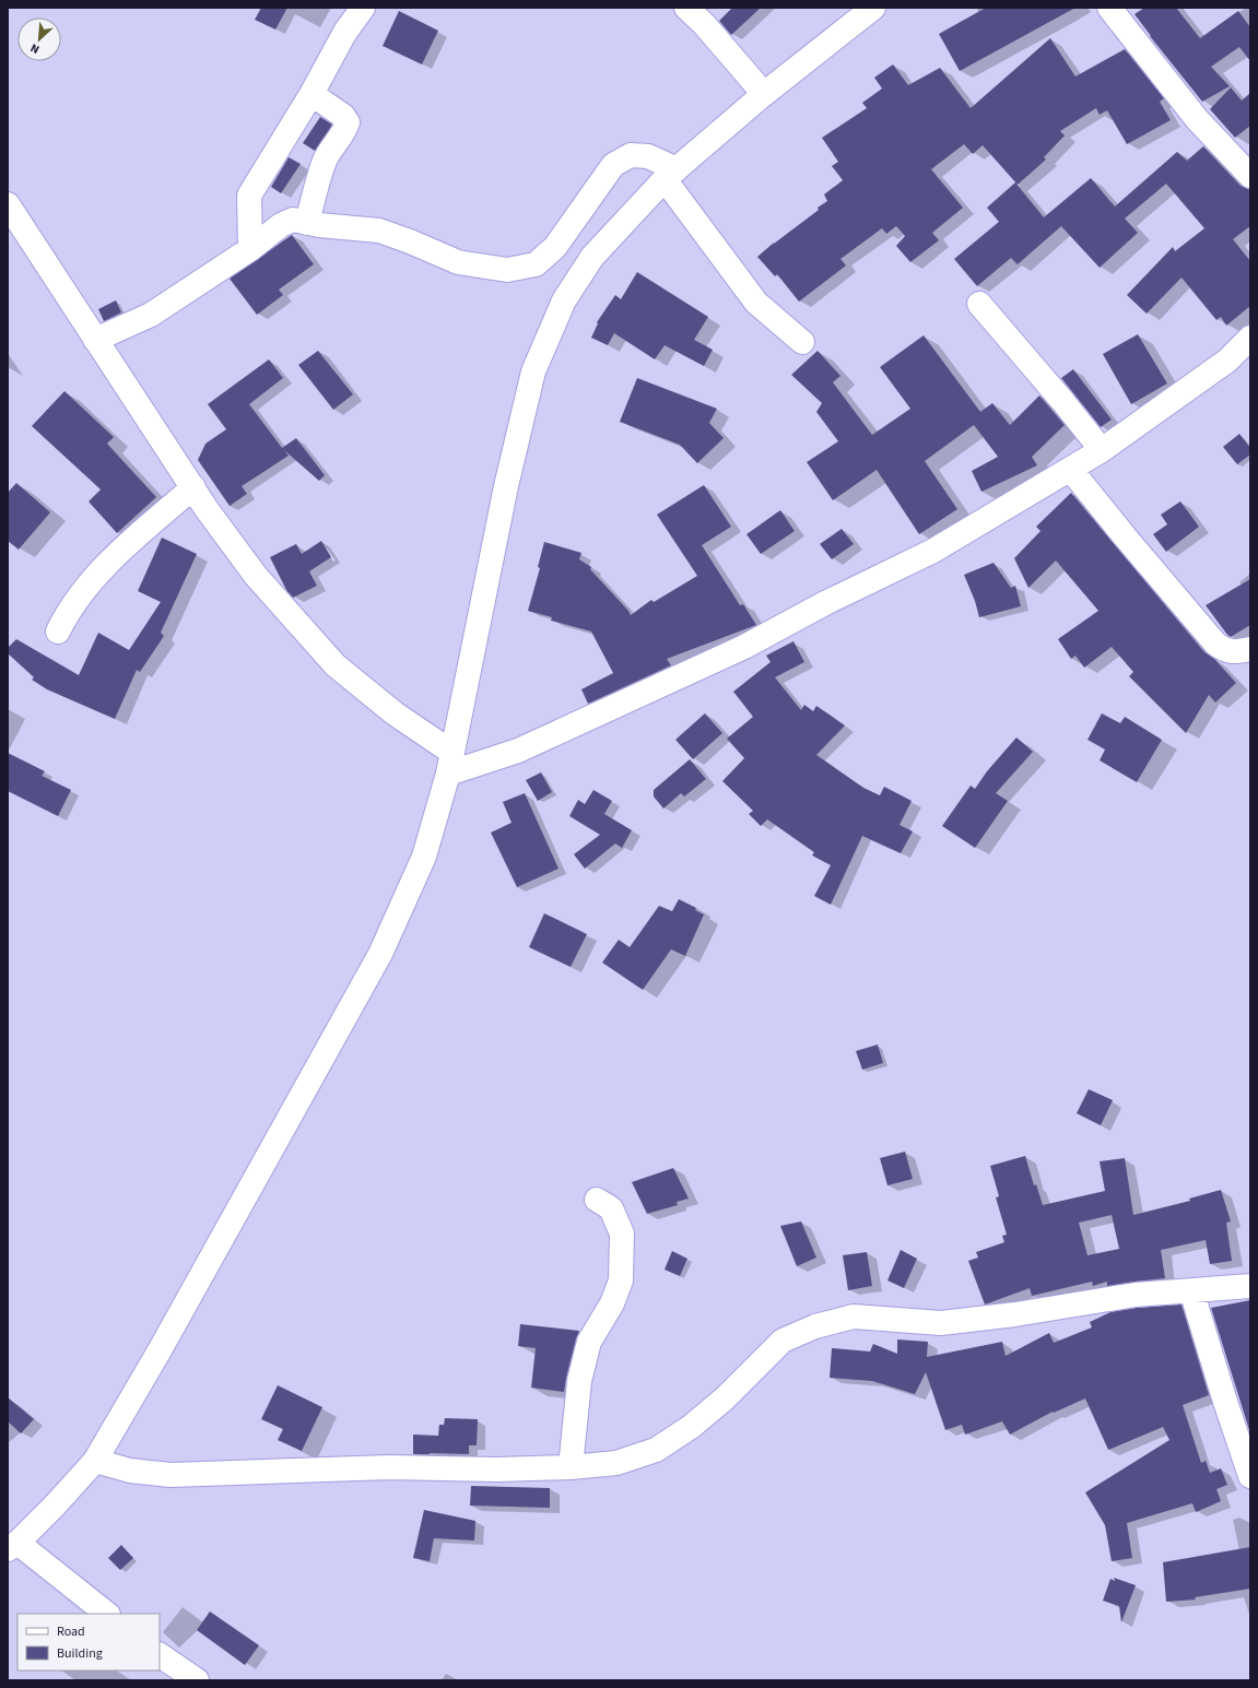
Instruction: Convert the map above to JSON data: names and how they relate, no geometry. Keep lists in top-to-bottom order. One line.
{"legend":["Road","Building"],"north":"bottom left"}
